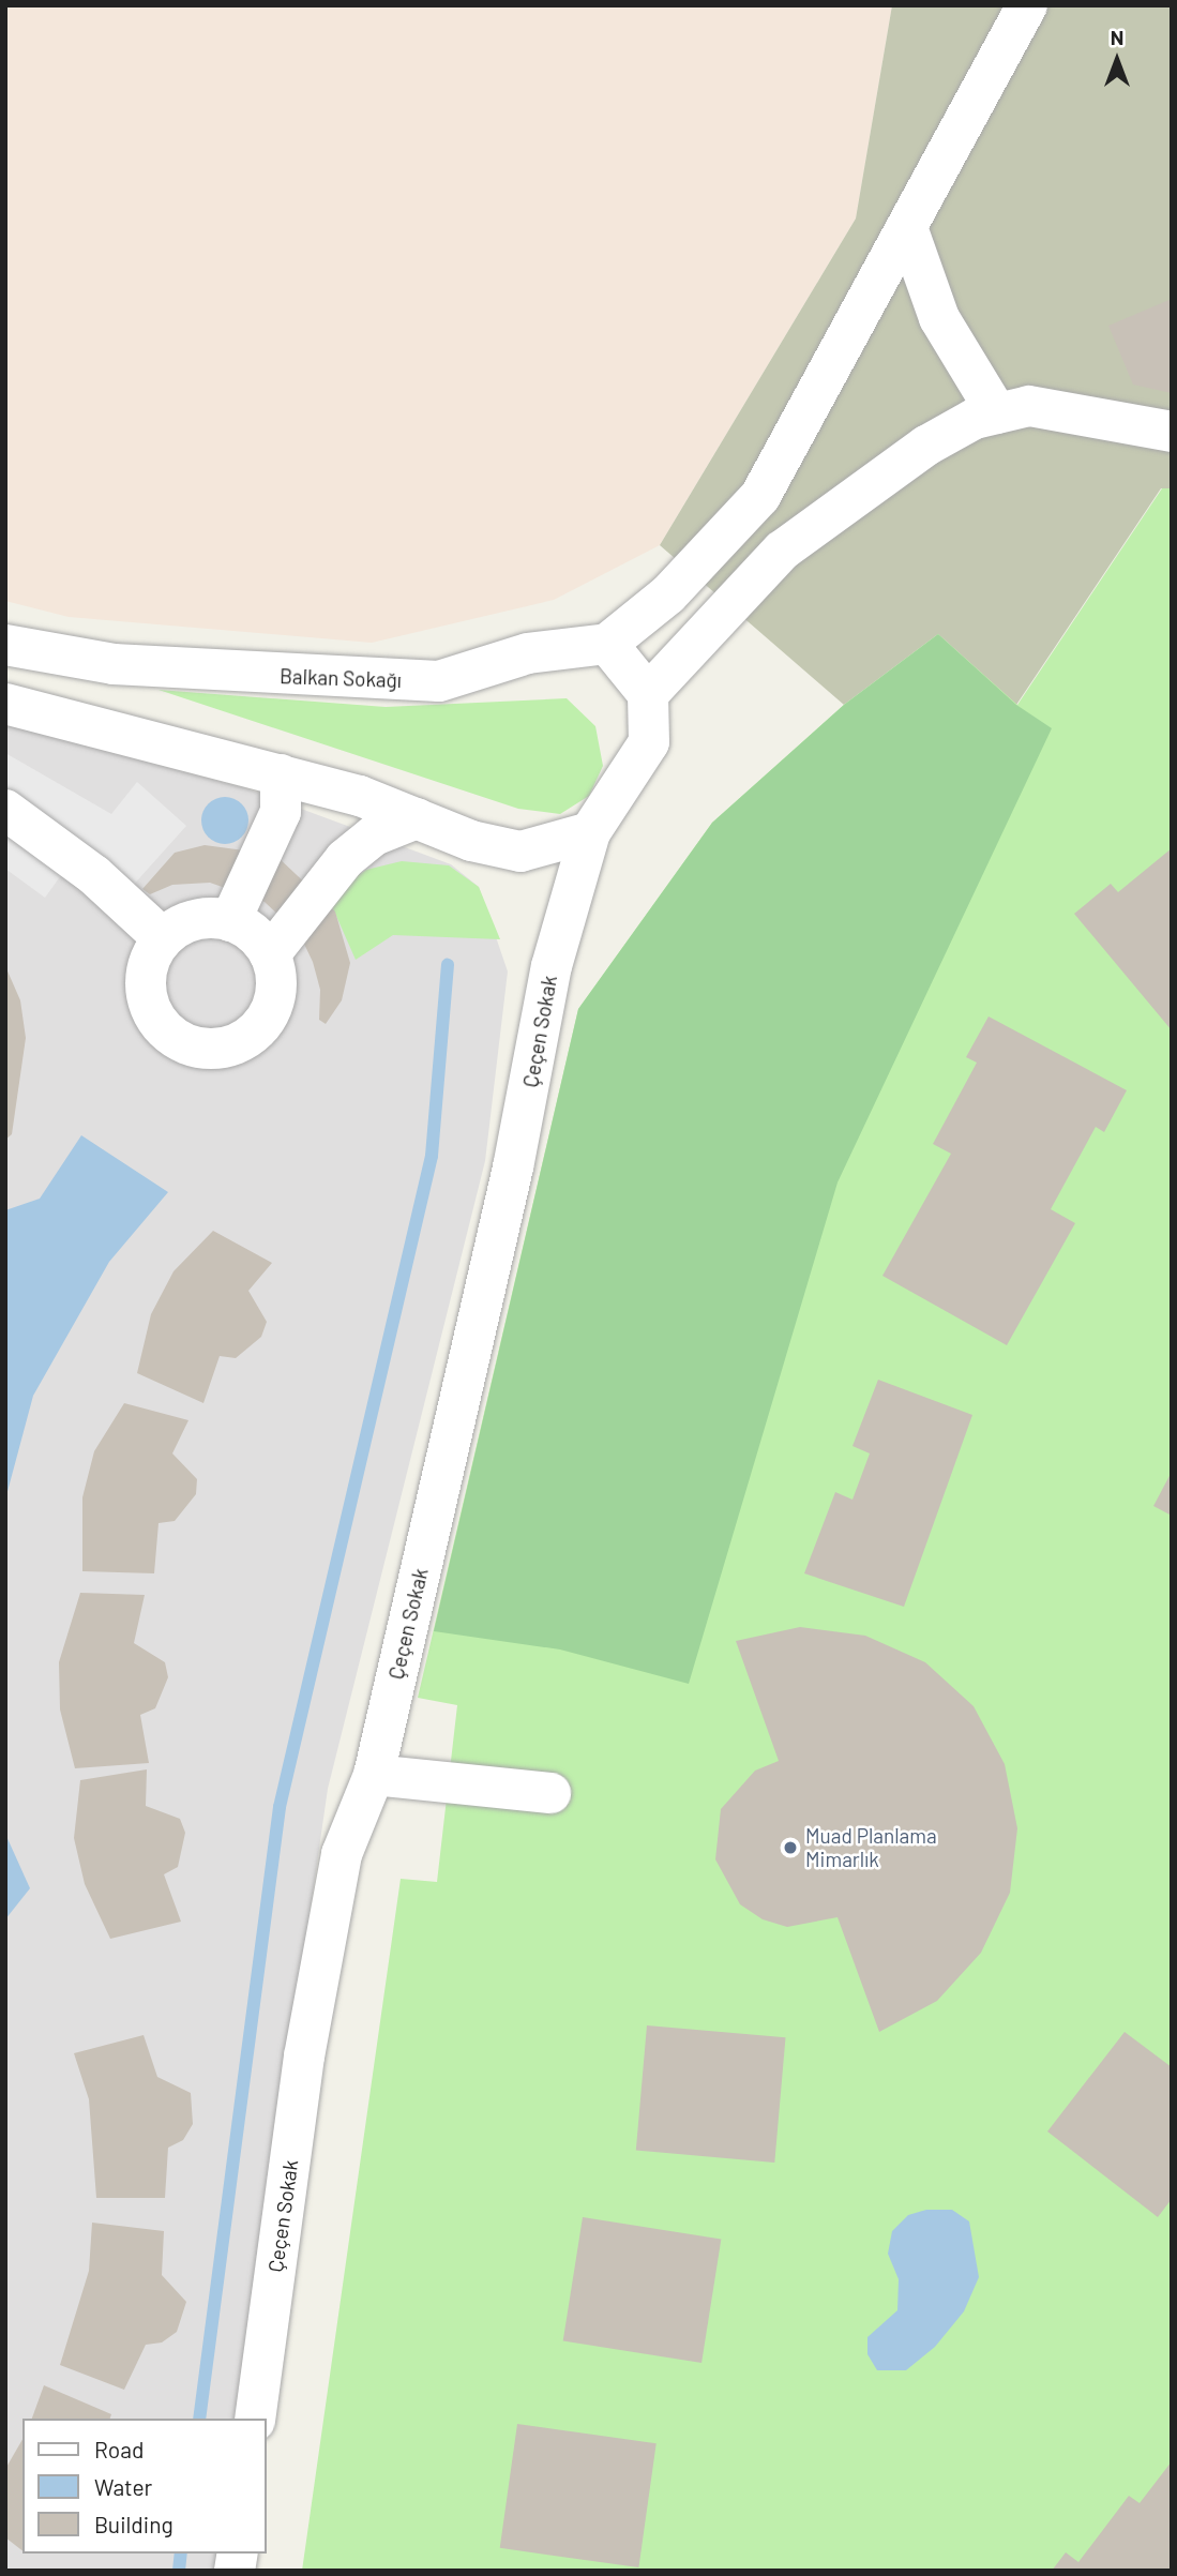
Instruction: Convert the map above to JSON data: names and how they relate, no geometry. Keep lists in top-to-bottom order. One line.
{"streets":{"street":["Balkan Sokağı","Çeçen Sokak"]},"places":["Muad Planlama Mimarlık"],"legend":["Road","Water","Building"],"north":"top"}
